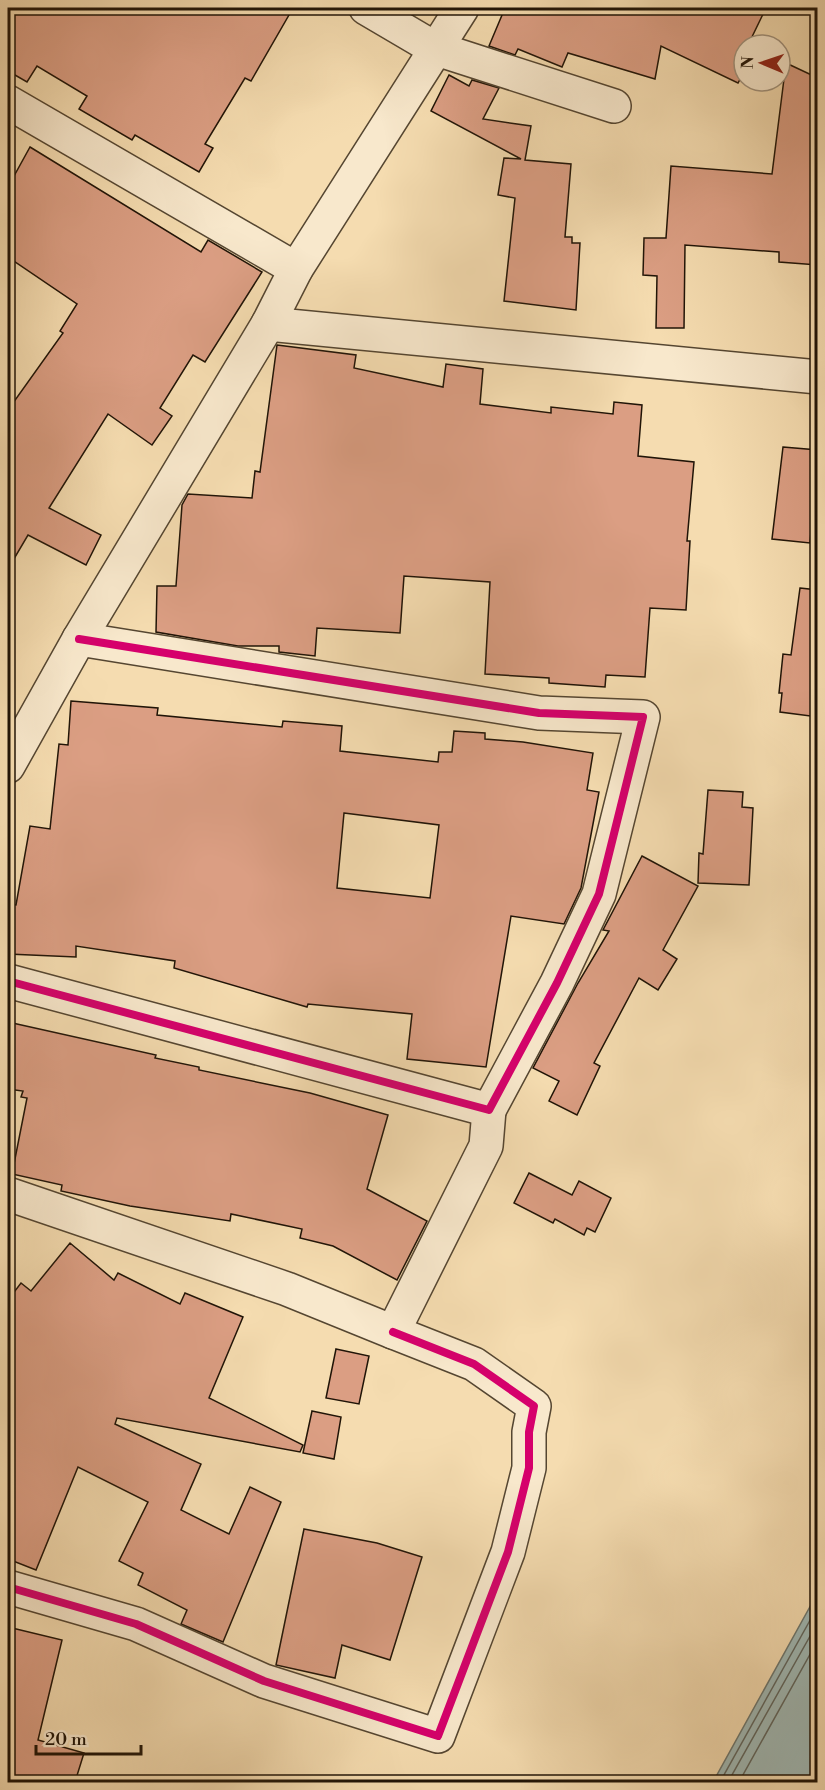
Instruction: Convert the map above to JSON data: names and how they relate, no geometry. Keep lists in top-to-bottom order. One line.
{"scale_bar":"20 m","north":"left"}
